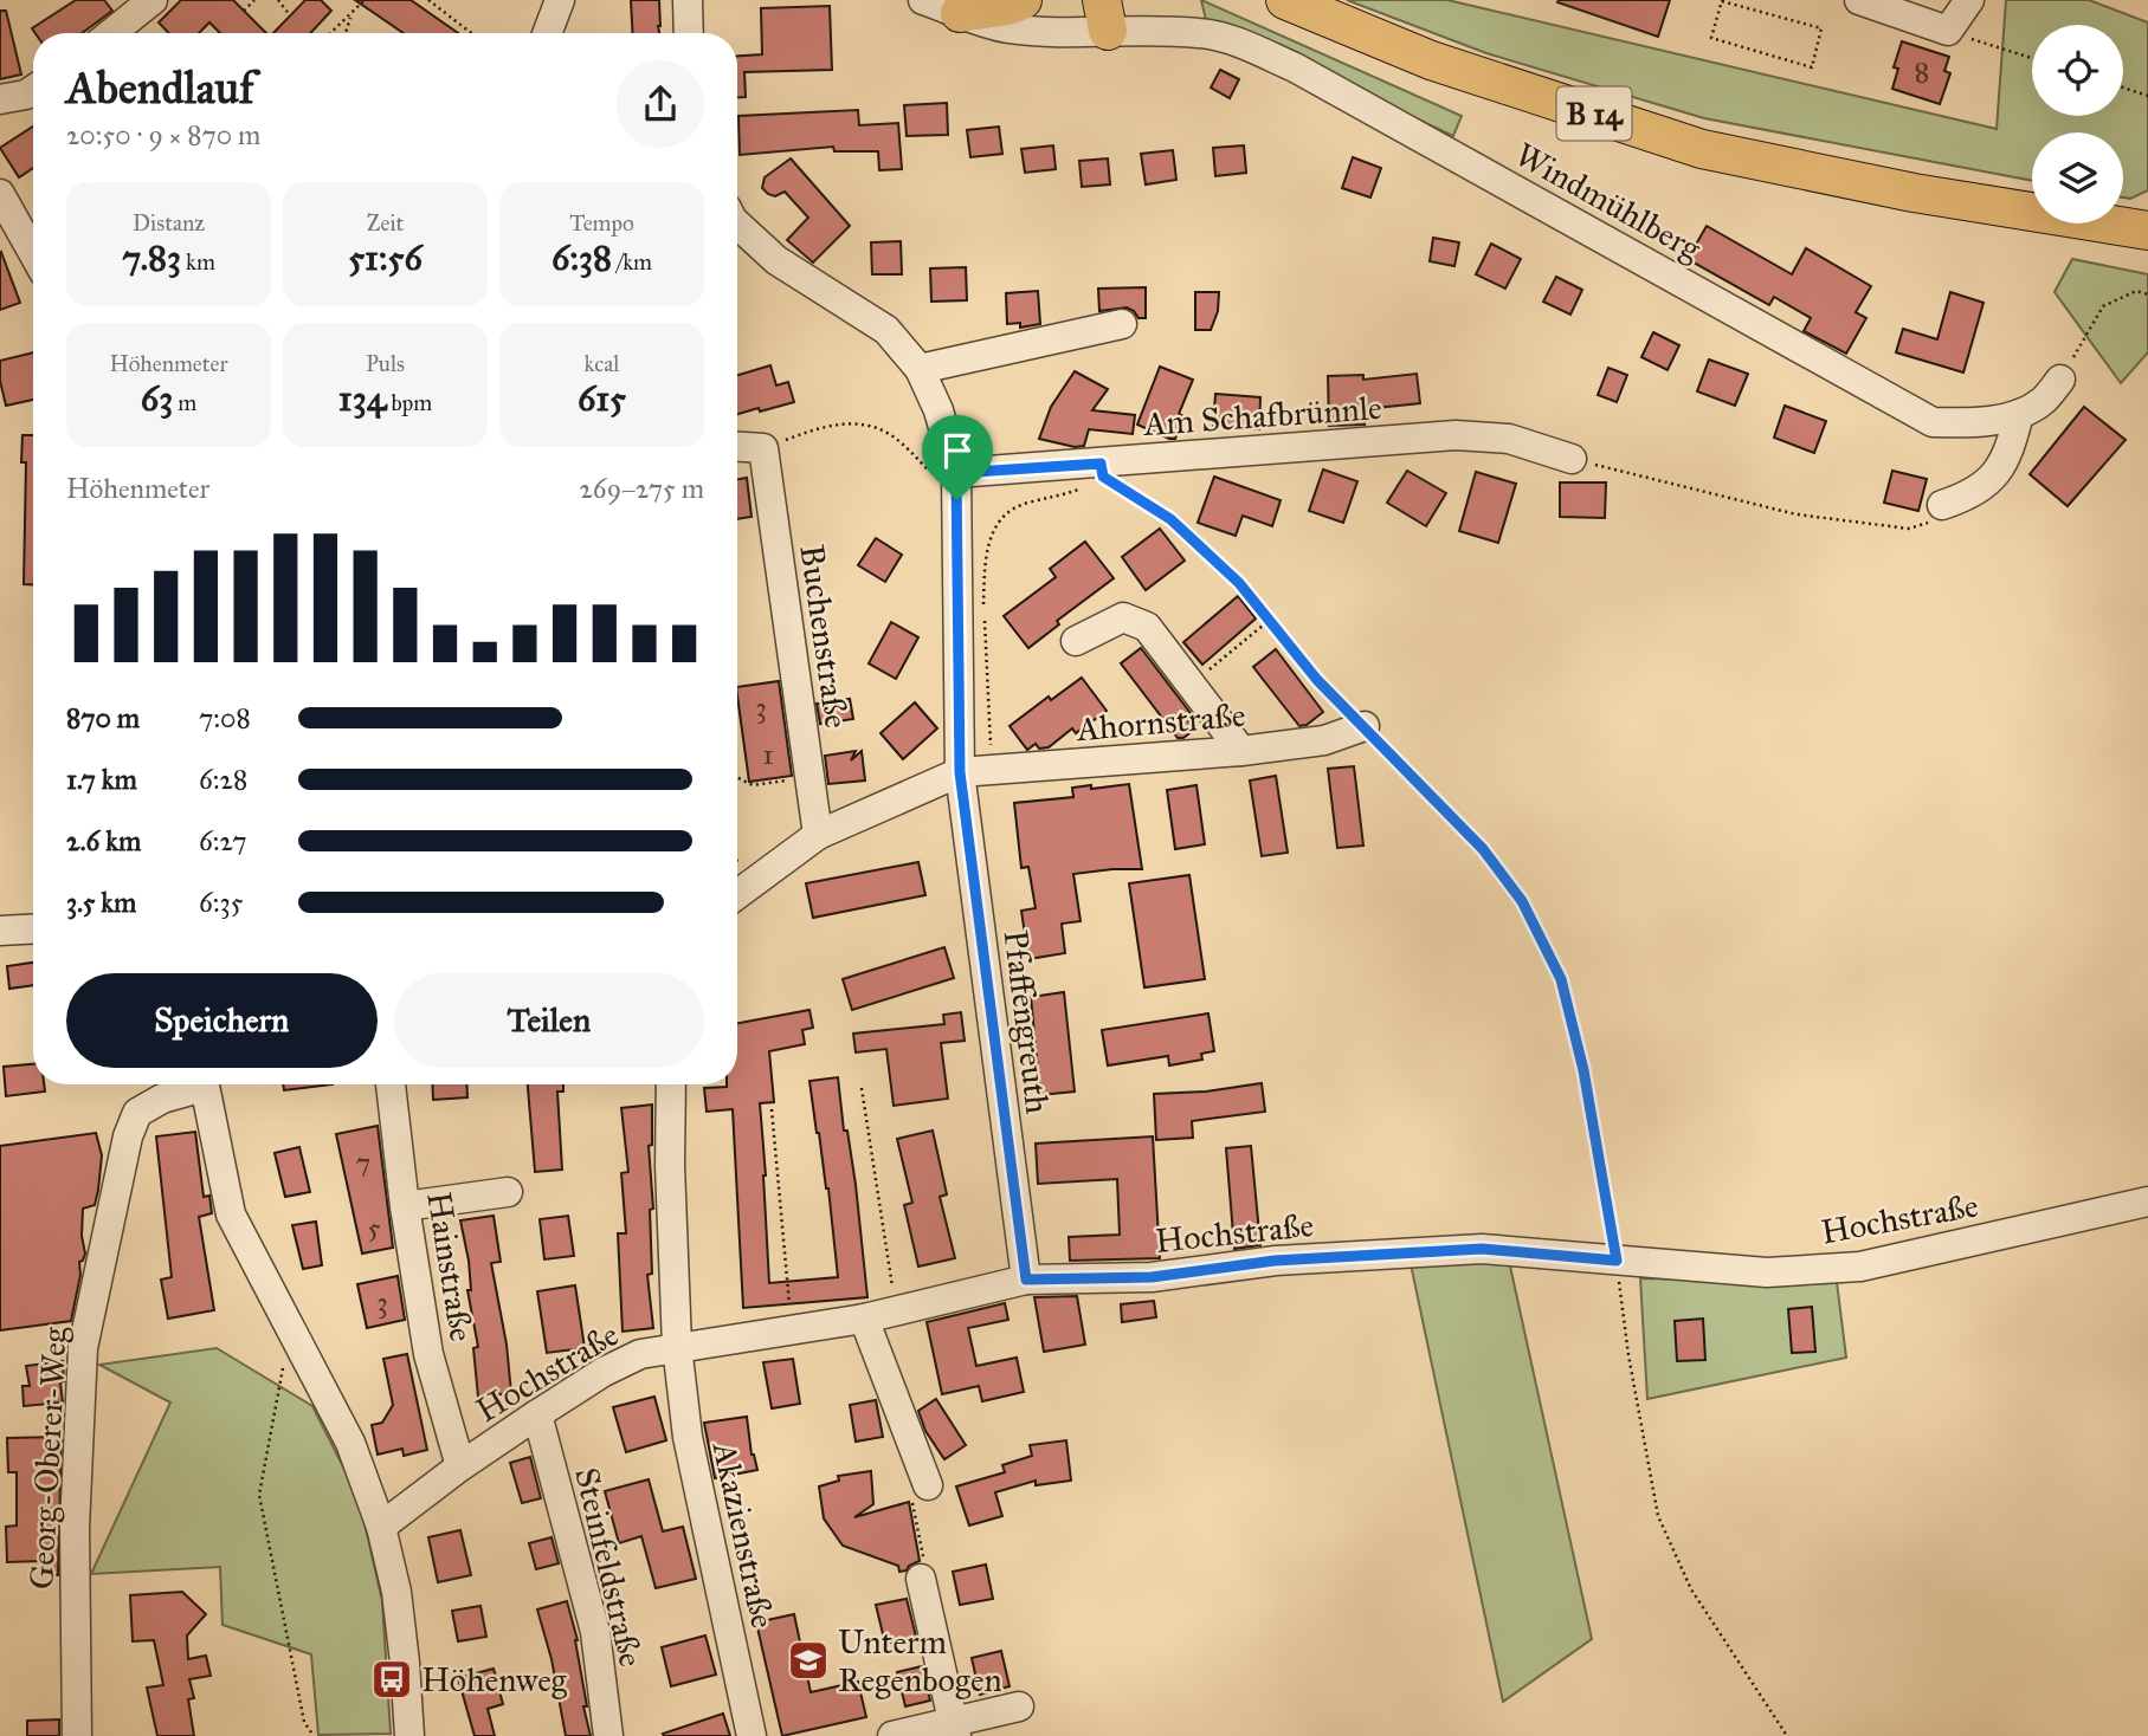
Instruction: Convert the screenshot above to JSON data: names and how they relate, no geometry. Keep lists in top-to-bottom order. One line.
{"streets":{"main road":["B 14"],"street":["Windmühlberg","Am Schafbrünnle","Buchenstraße","Ahornstraße","Pfaffengreuth","Hochstraße","Hainstraße","Georg-Oberer-Weg","Akazienstraße","Steinfeldstraße"]},"crossings":[["Am Schafbrünnle","Pfaffengreuth"],["Buchenstraße","Ahornstraße"],["Ahornstraße","Pfaffengreuth"],["Pfaffengreuth","Hochstraße"],["Hochstraße","Hainstraße"],["Hochstraße","Akazienstraße"],["Hochstraße","Steinfeldstraße"]],"places":{"school or university":["Unterm Regenbogen"],"bus stop":["Höhenweg"]},"house_numbers":["8","3","1","7","5","3"],"page":{"heading":["Abendlauf","20:50 · 9 × 870 m"],"stats":[["Distanz","7.83 km"],["Zeit","51:56"],["Tempo","6:38 /km"],["Höhenmeter","63 m"],["Puls","134 bpm"],["kcal","615"]],"chart":["Höhenmeter","269–275 m"],"list":[{"name":"870 m","note":"7:08"},{"name":"1.7 km","note":"6:28"},{"name":"2.6 km","note":"6:27"},{"name":"3.5 km","note":"6:35"}],"buttons":["Speichern","Teilen"]}}
